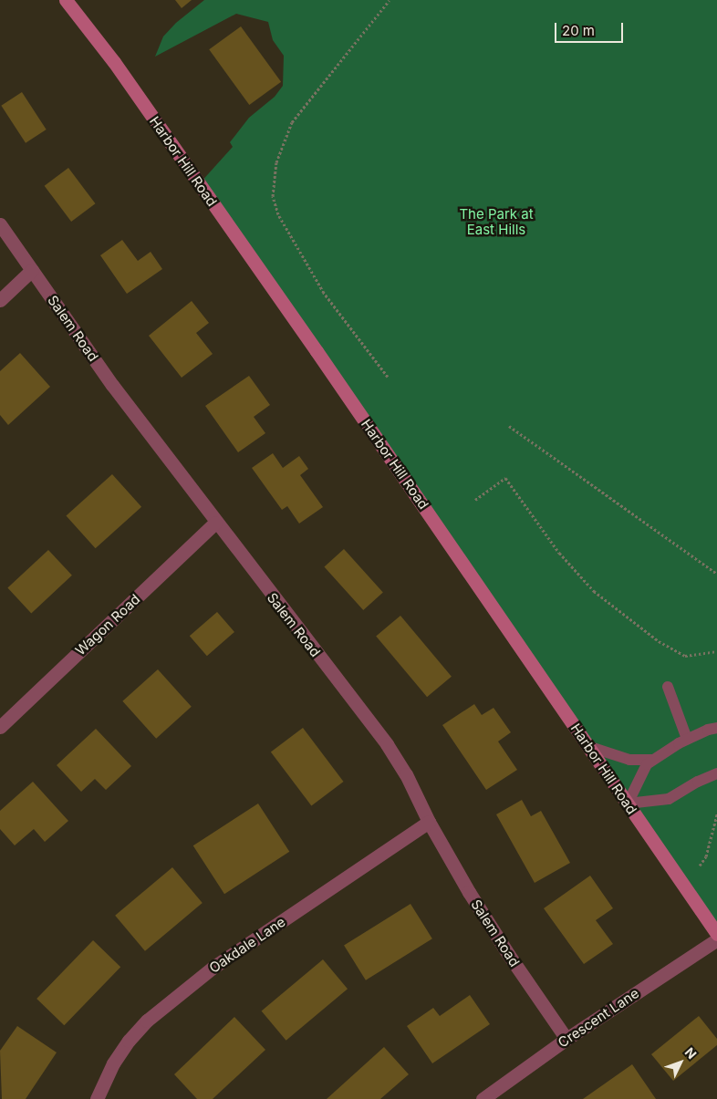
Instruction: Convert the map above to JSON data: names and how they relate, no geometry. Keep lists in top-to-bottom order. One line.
{"streets":{"street":["Harbor Hill Road","Salem Road","Wagon Road","Oakdale Lane","Crescent Lane"]},"crossings":[["Salem Road","Wagon Road"],["Salem Road","Oakdale Lane"],["Salem Road","Crescent Lane"]],"parks":["The Park at East Hills"],"scale_bar":"20 m","north":"top right"}
